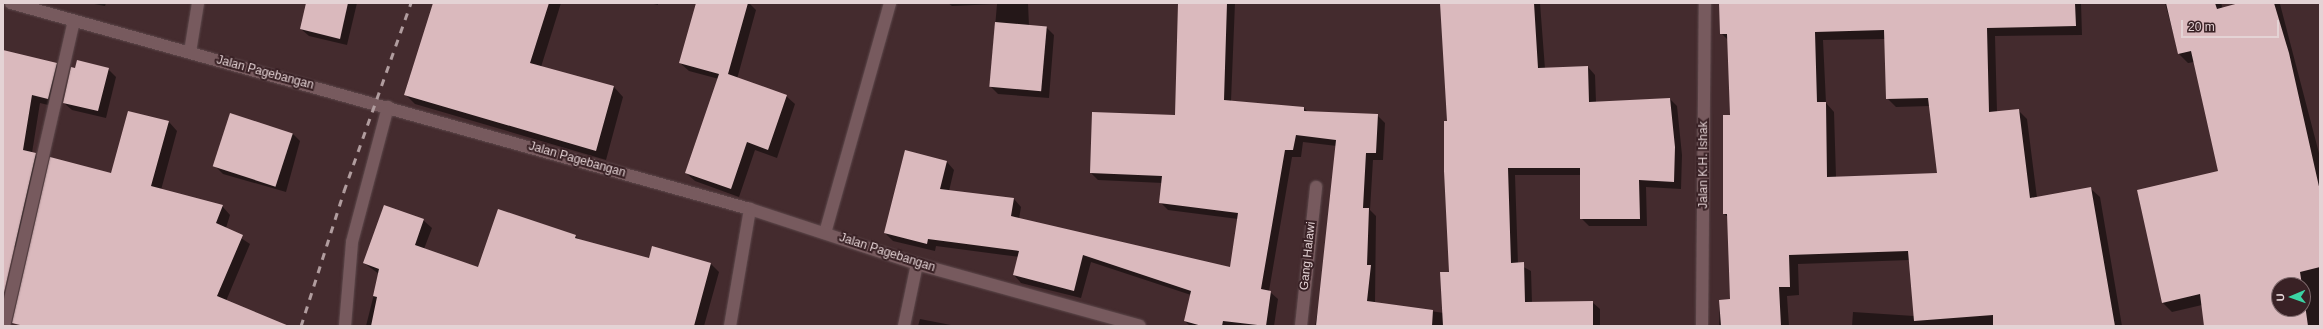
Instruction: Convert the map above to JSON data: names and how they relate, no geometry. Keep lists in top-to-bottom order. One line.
{"streets":{"street":["Jalan Pagebangan","Jalan K.H. Ishak","Gang Halawi"]},"scale_bar":"20 m","north":"left"}
